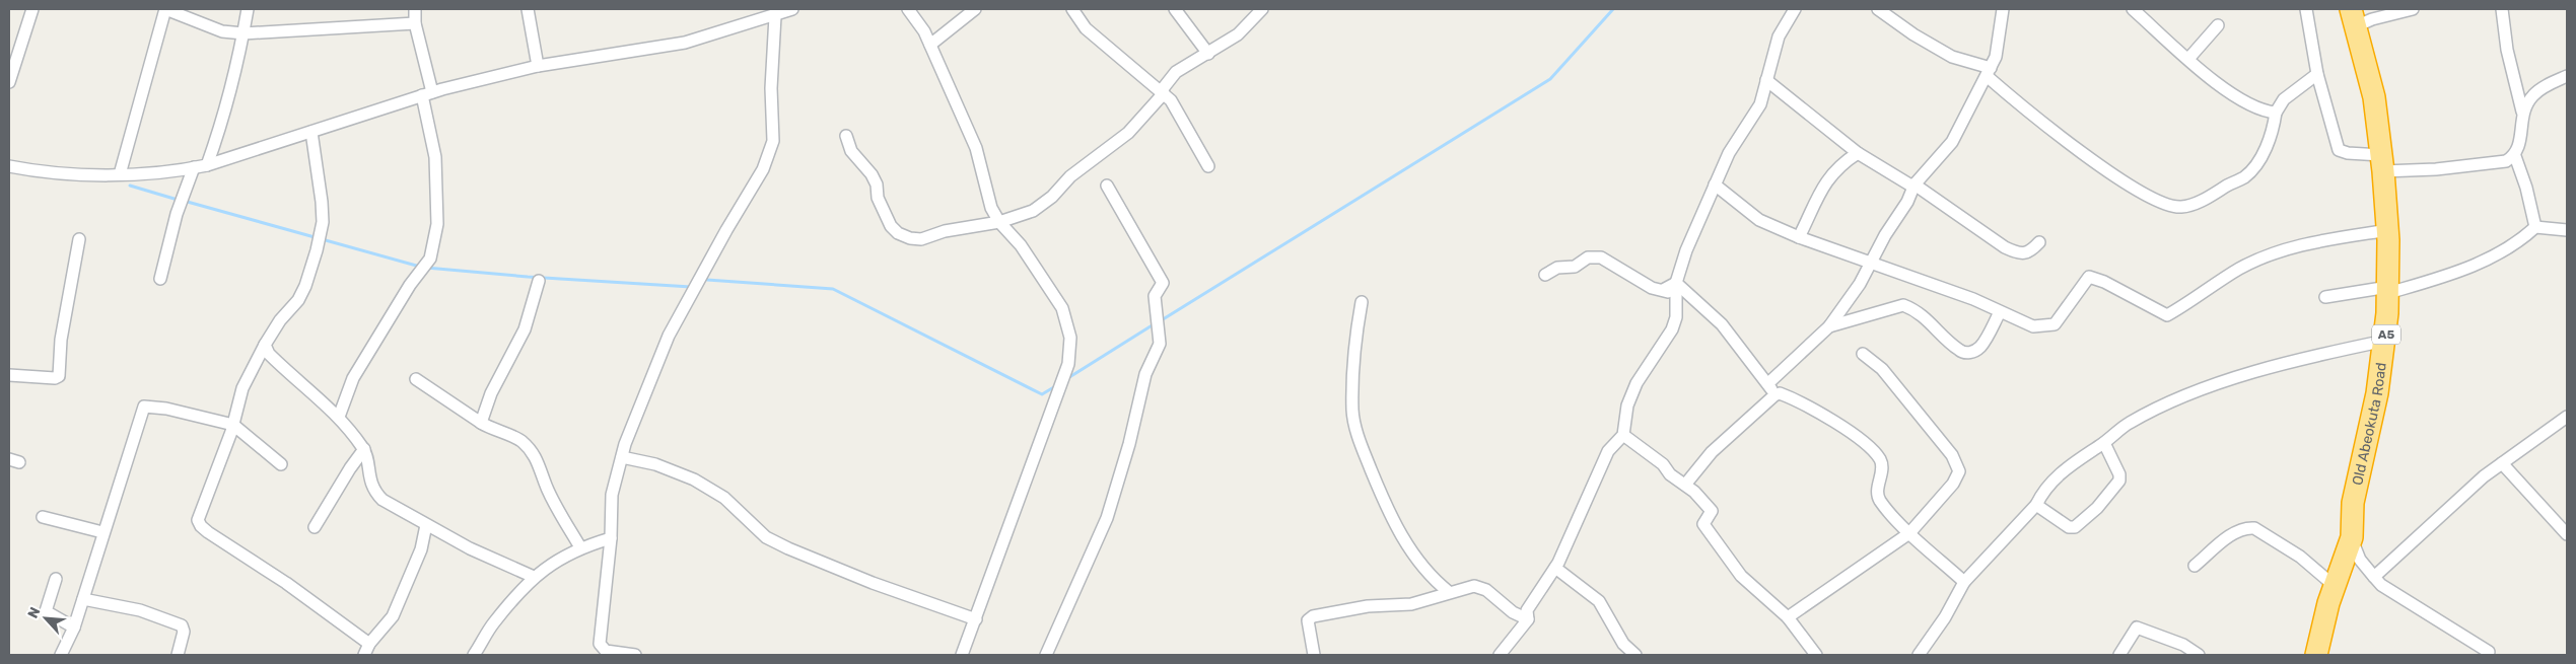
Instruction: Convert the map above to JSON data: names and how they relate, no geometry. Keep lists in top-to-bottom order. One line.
{"streets":{"highway":["A5","Old Abeokuta Road"]},"north":"top left"}
